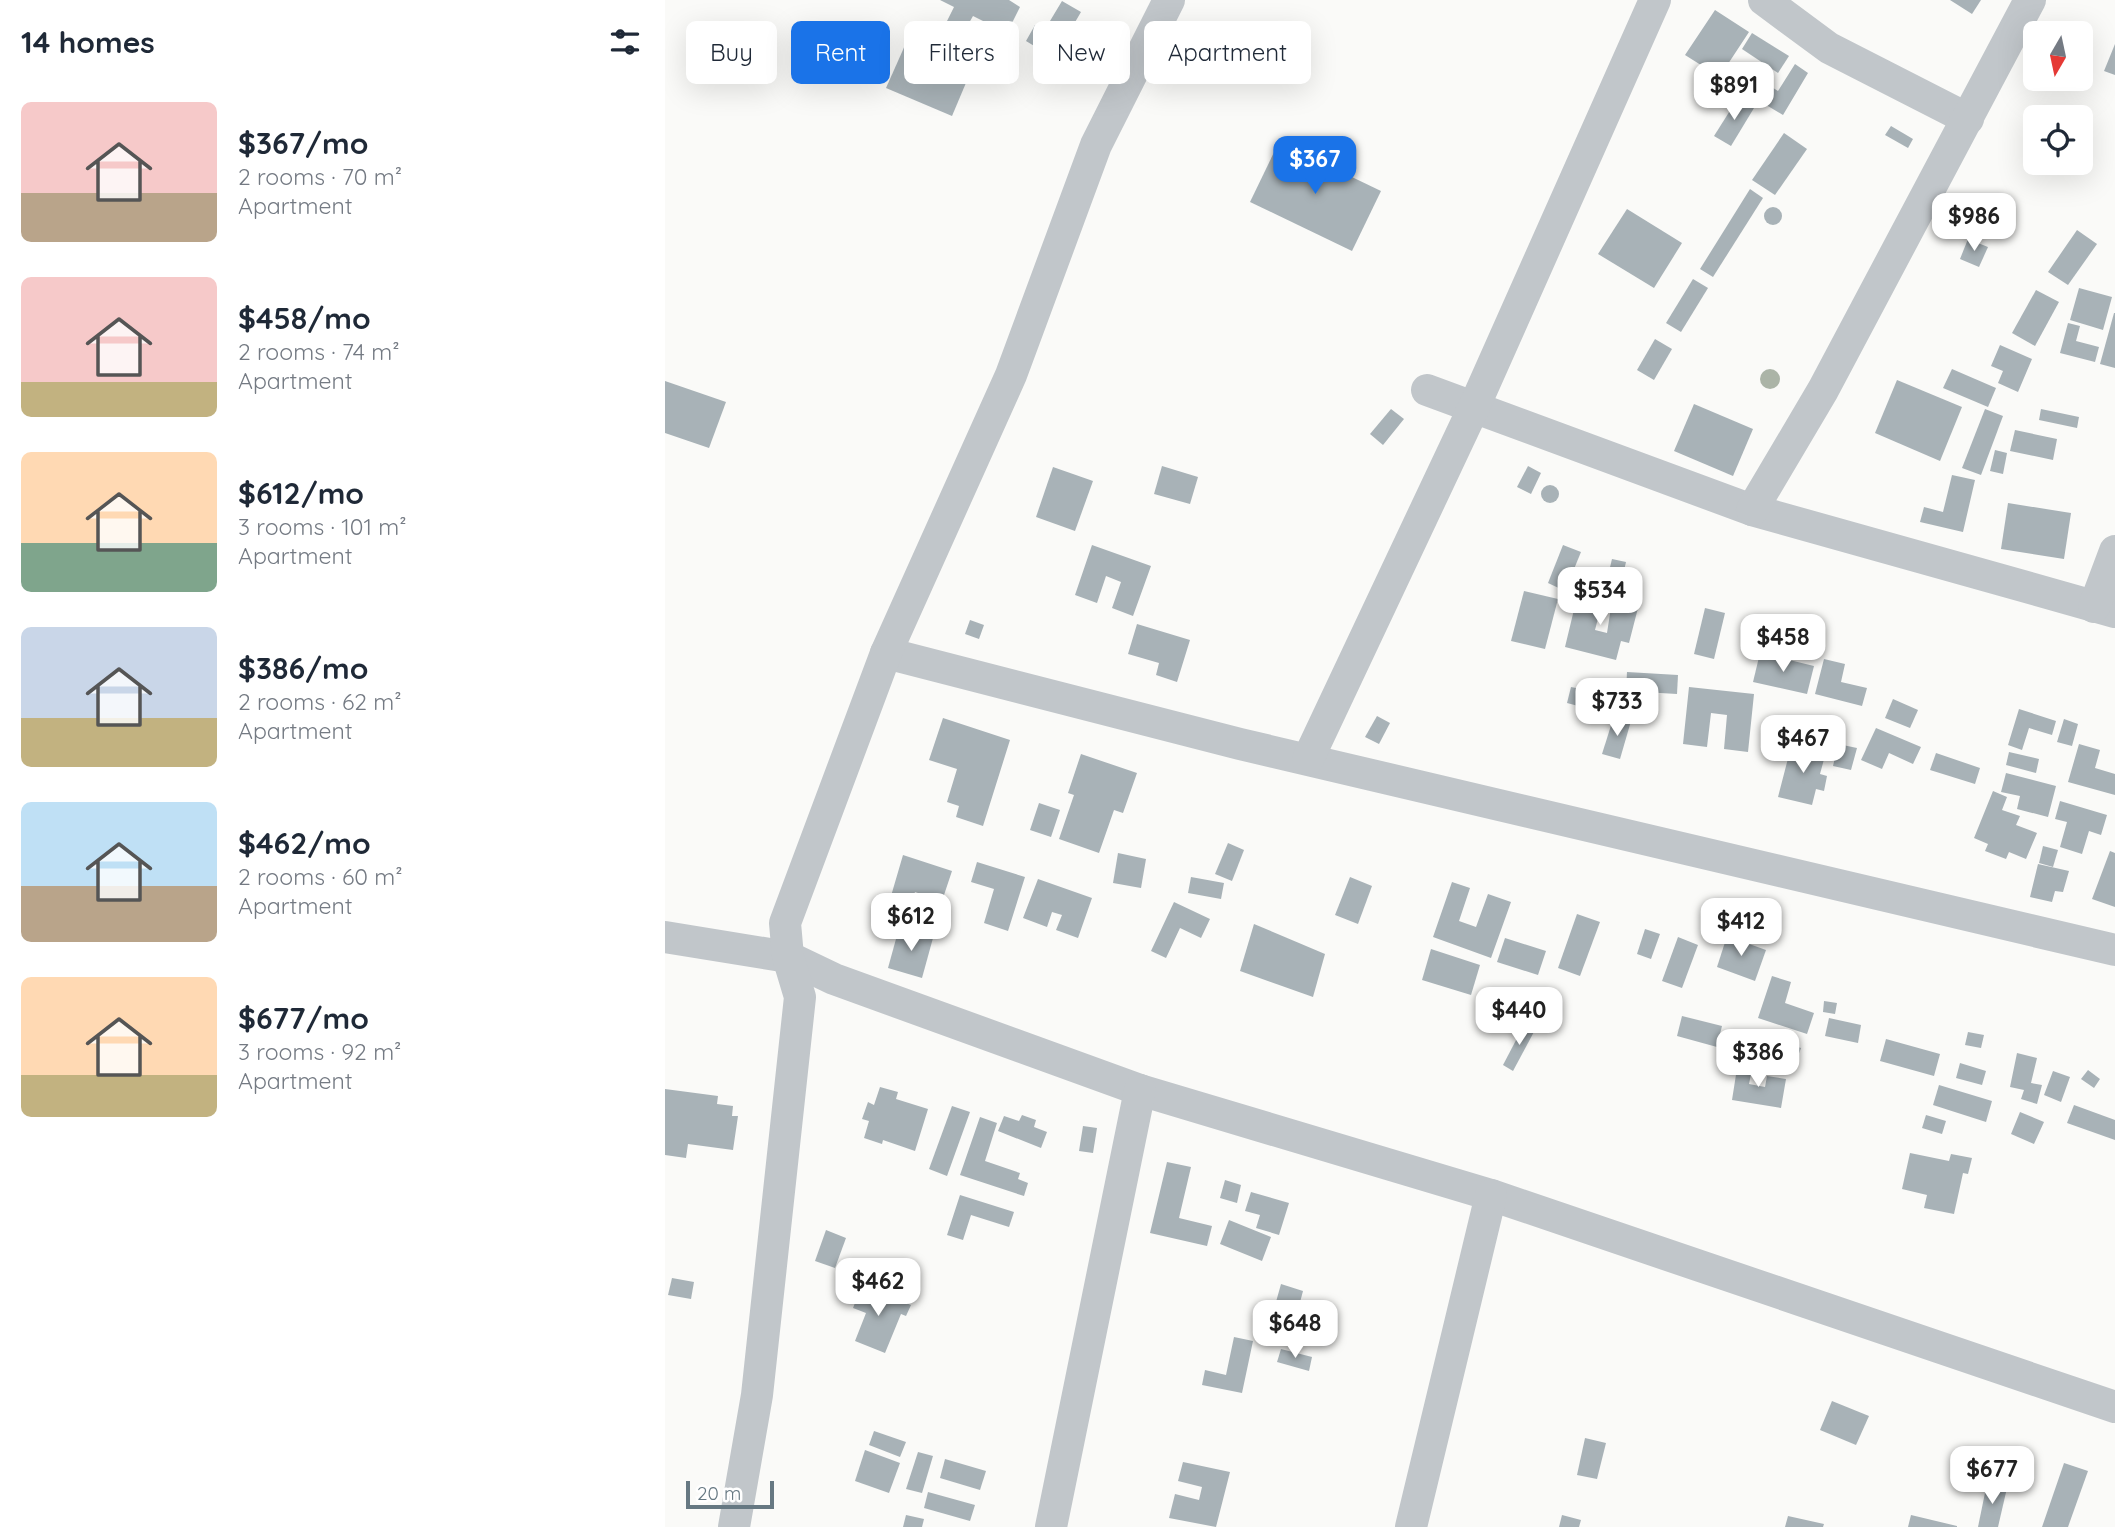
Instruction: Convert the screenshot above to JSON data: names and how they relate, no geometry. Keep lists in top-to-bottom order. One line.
{"scale_bar":"20 m","north":"bottom","page":{"heading":"14 homes","chip":["Buy","Rent","Filters","New","Apartment"],"price":["$891","$367","$986","$534","$458","$733","$467","$612","$412","$440","$386","$462","$648","$677"],"list":[{"name":"$367/mo","note":"2 rooms · 70 m² · Apartment"},{"name":"$458/mo","note":"2 rooms · 74 m² · Apartment"},{"name":"$612/mo","note":"3 rooms · 101 m² · Apartment"},{"name":"$386/mo","note":"2 rooms · 62 m² · Apartment"},{"name":"$462/mo","note":"2 rooms · 60 m² · Apartment"},{"name":"$677/mo","note":"3 rooms · 92 m² · Apartment"}],"scale":"20 m"}}
